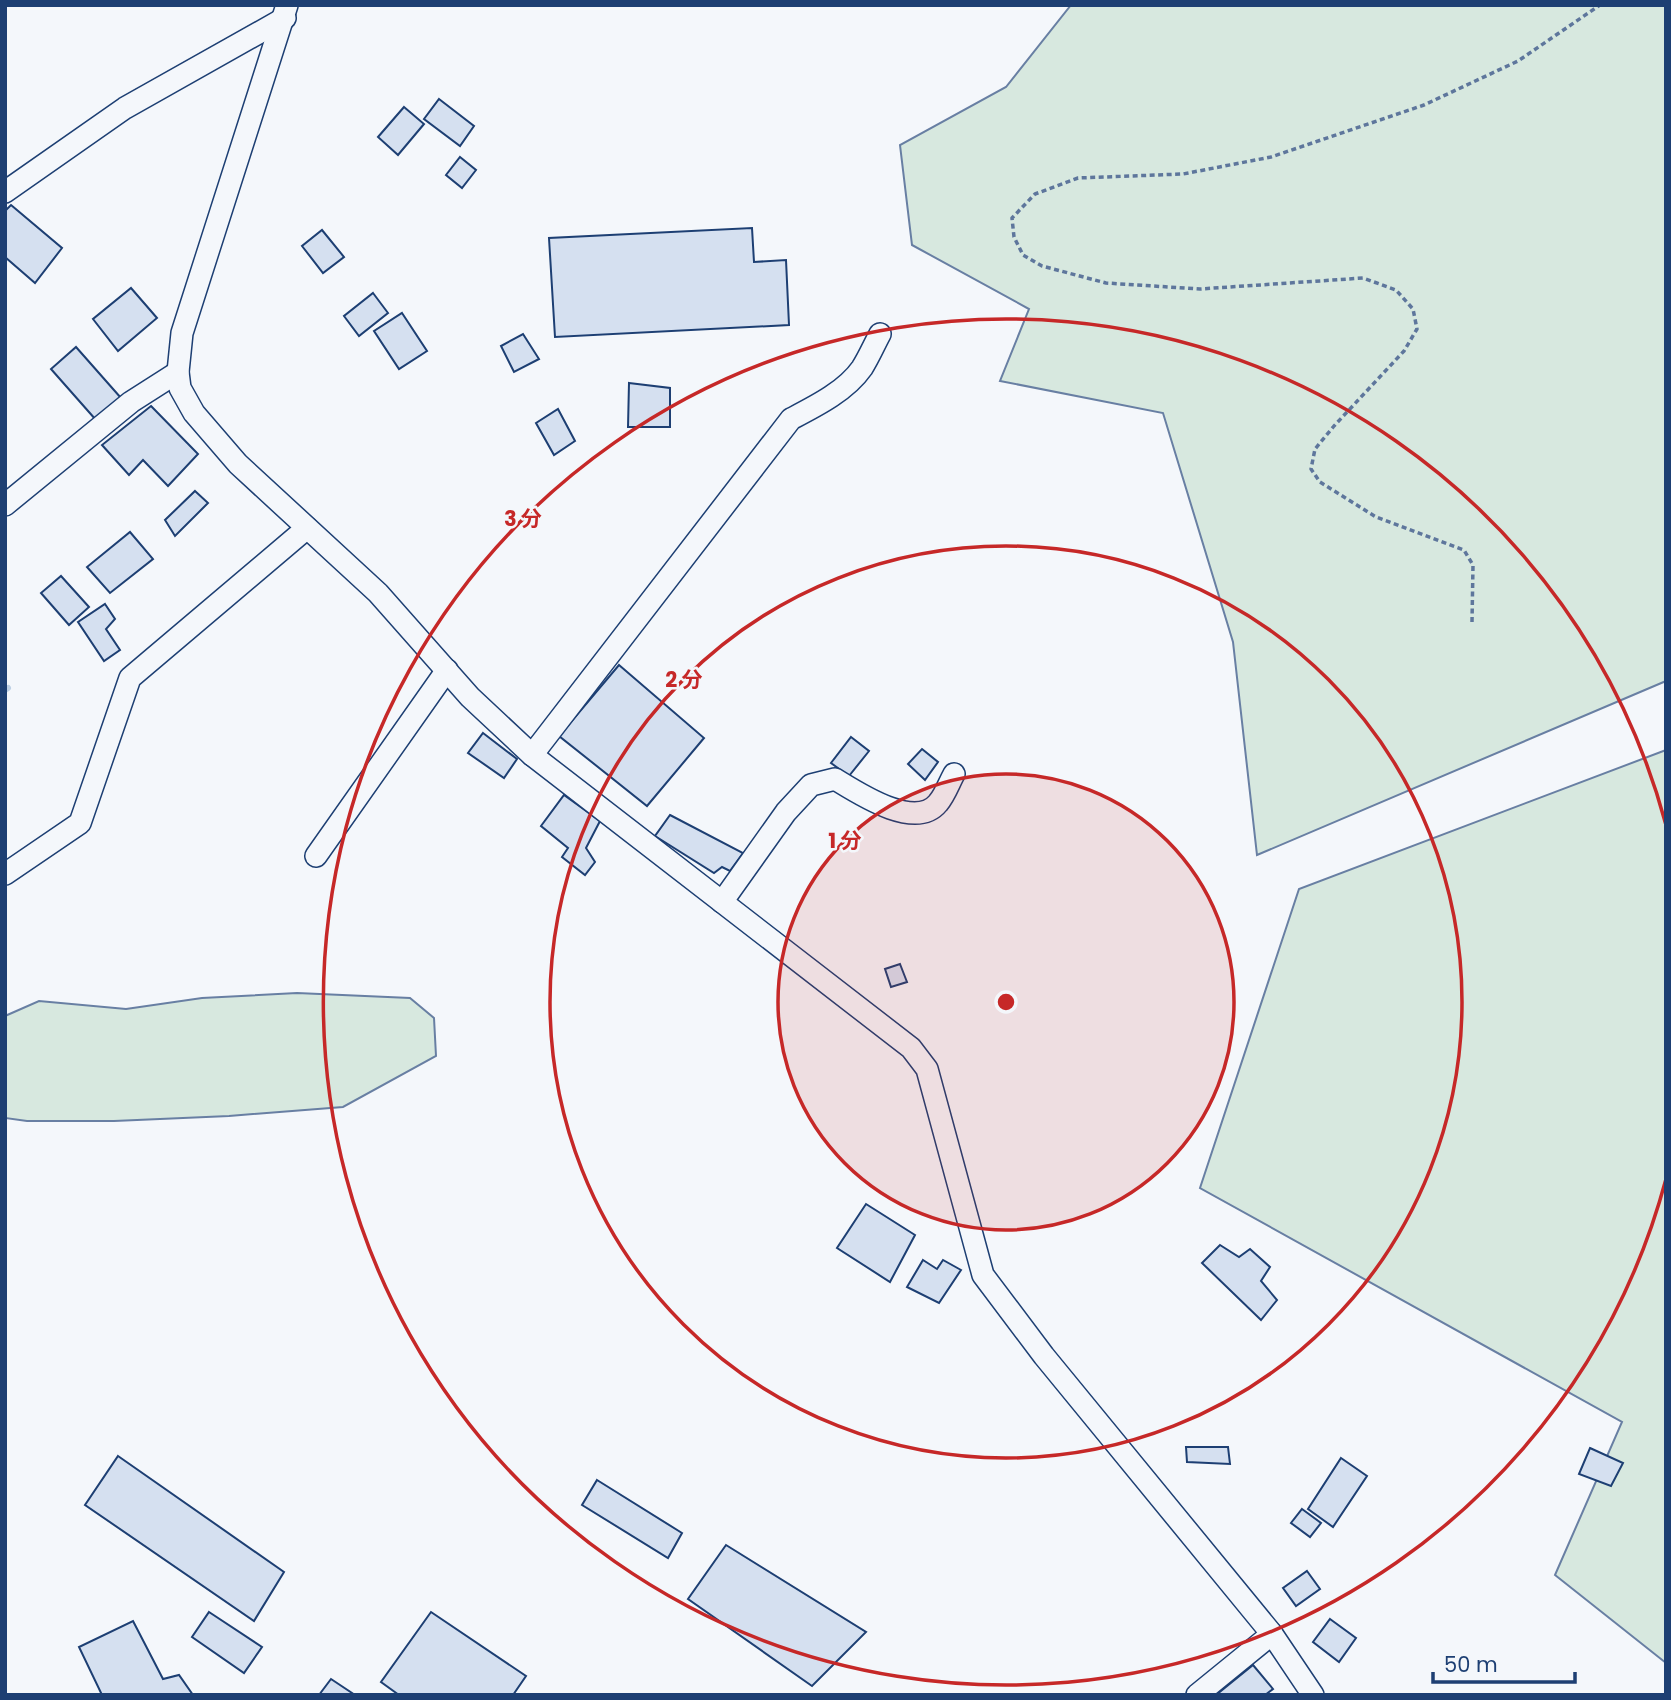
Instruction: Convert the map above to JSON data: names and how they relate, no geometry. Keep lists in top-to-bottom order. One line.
{"scale_bar":"50 m","rings":["3 分","2 分","1 分"]}
